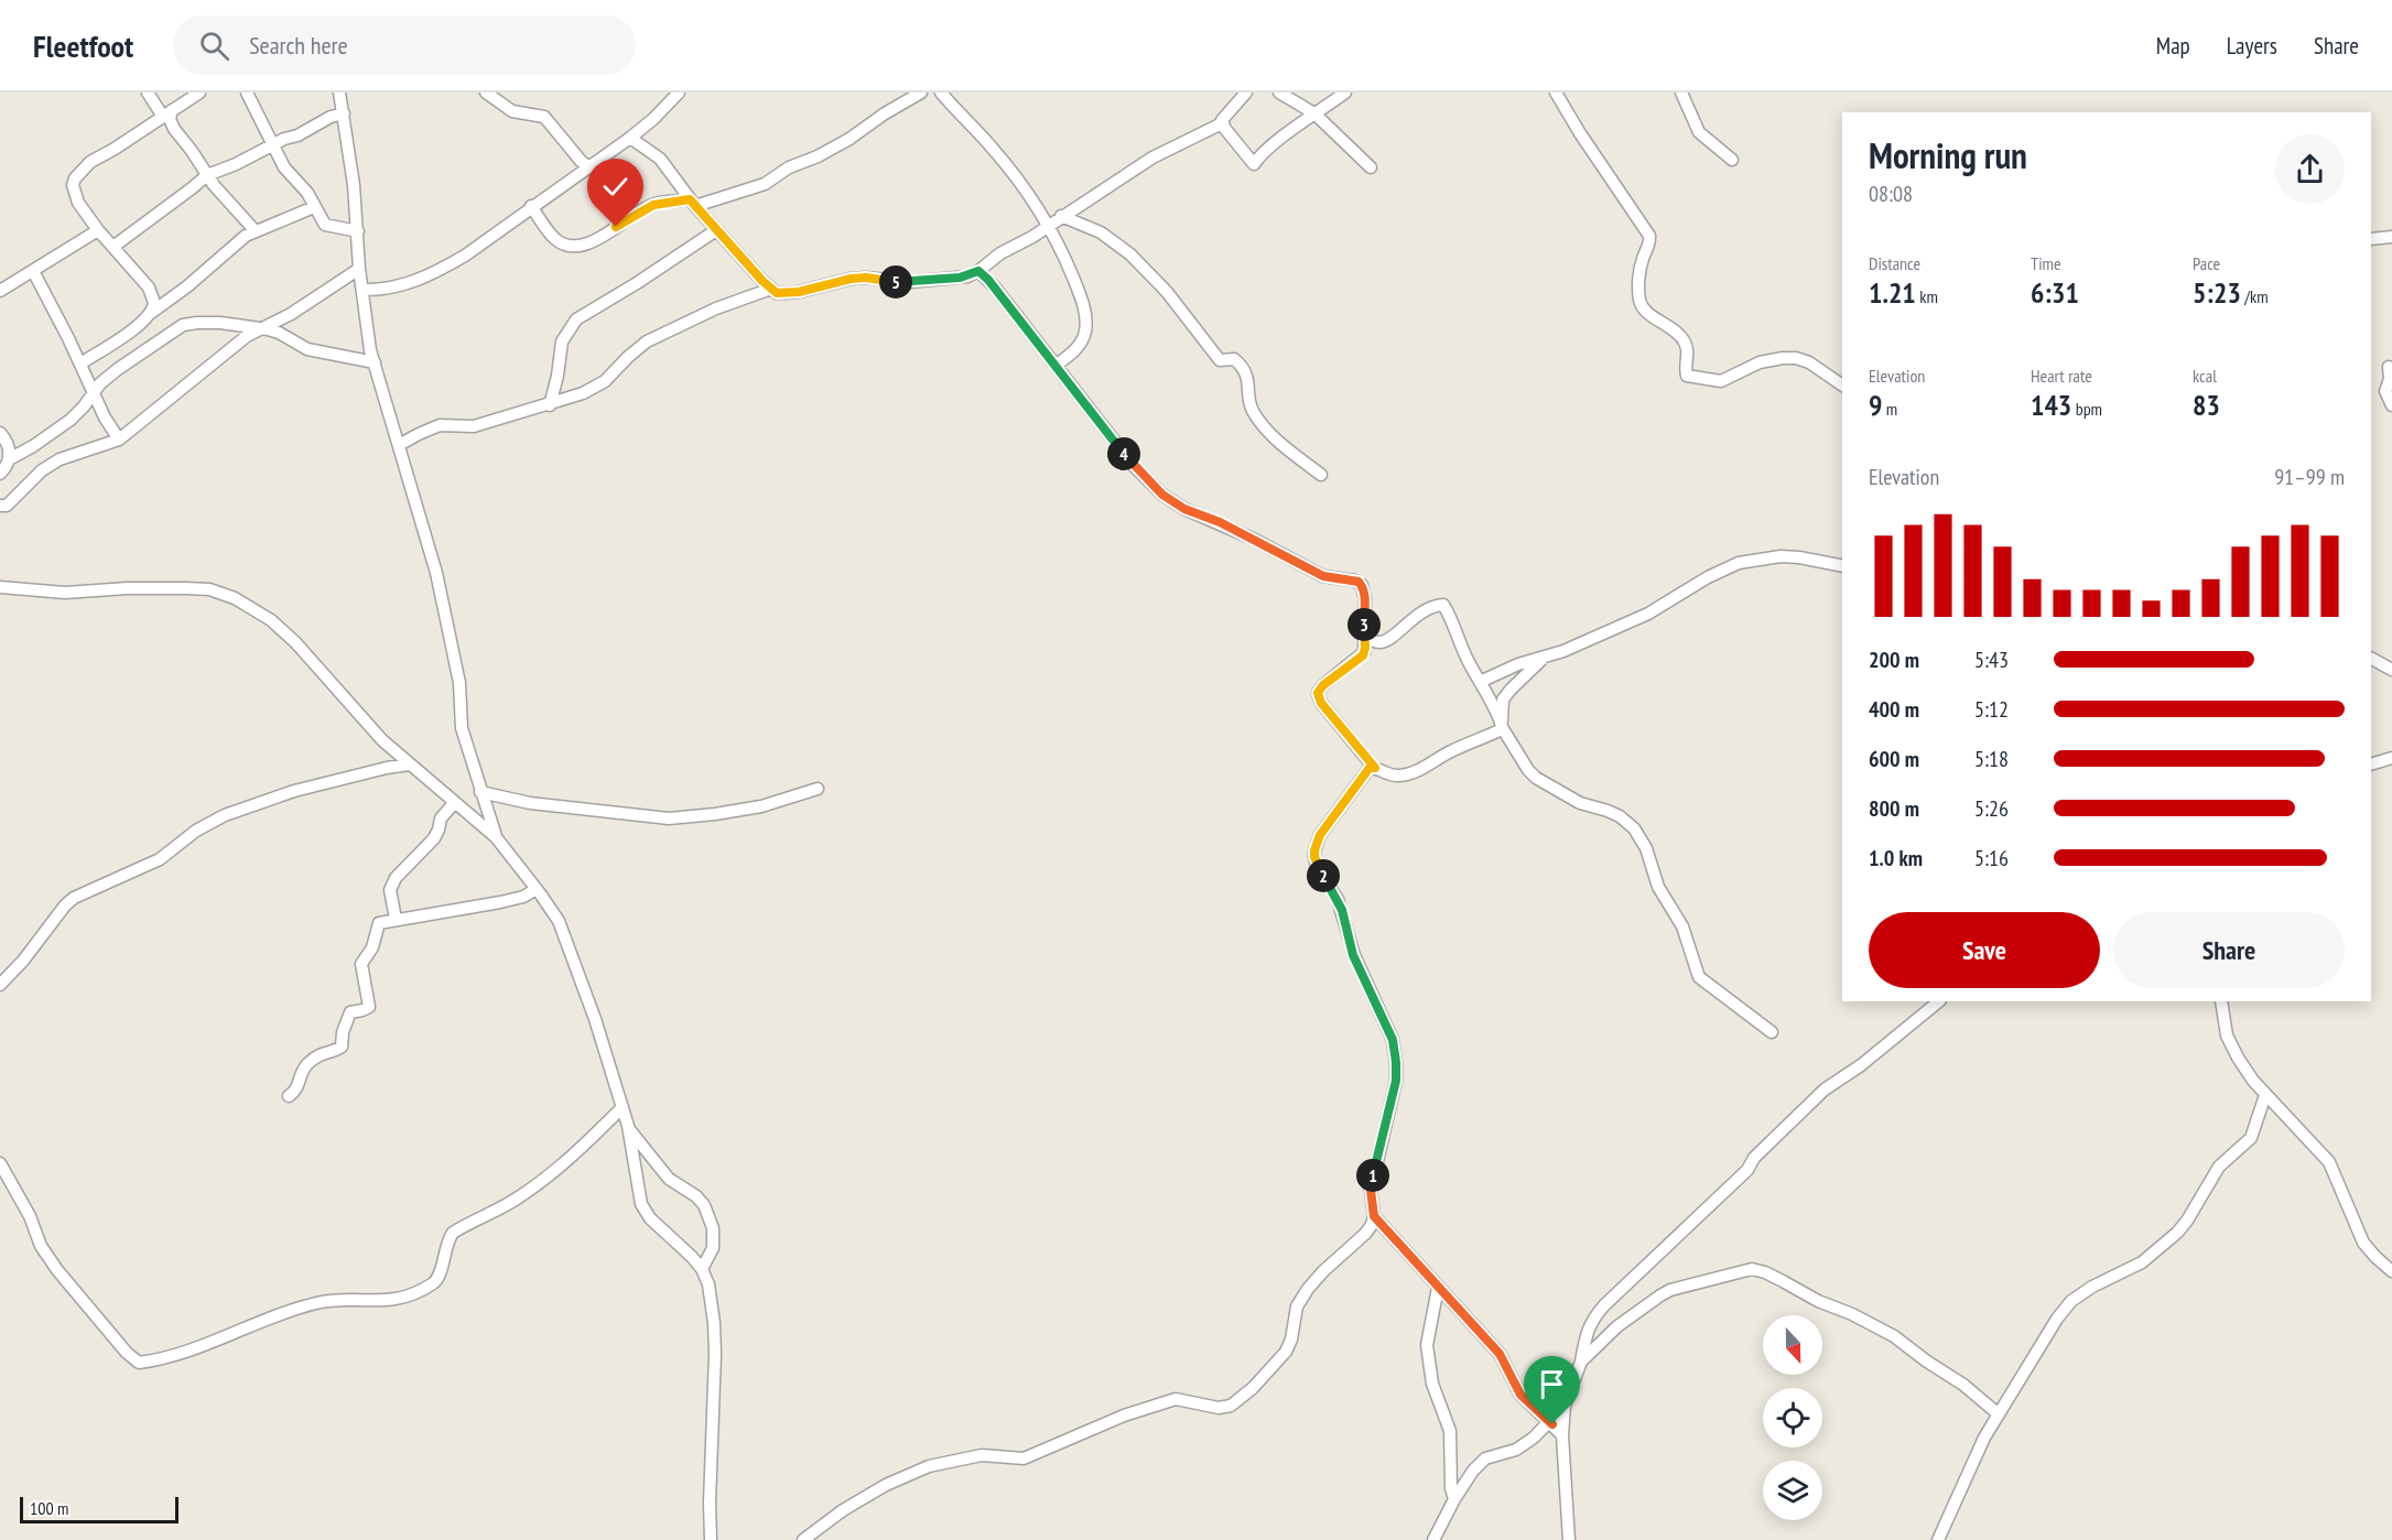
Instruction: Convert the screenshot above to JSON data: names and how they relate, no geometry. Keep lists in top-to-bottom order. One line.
{"scale_bar":"100 m","north":"bottom","page":{"header":"Fleetfoot","search":"Search here","nav":["Map","Layers","Share"],"heading":["Morning run","08:08"],"stats":[["Distance","1.21 km"],["Time","6:31"],["Pace","5:23 /km"],["Elevation","9 m"],["Heart rate","143 bpm"],["kcal","83"]],"pins":["5","4","3","2","1"],"chart":["Elevation","91–99 m"],"list":[{"name":"200 m","note":"5:43"},{"name":"400 m","note":"5:12"},{"name":"600 m","note":"5:18"},{"name":"800 m","note":"5:26"},{"name":"1.0 km","note":"5:16"}],"buttons":["Save","Share"],"scale":"100 m"}}
